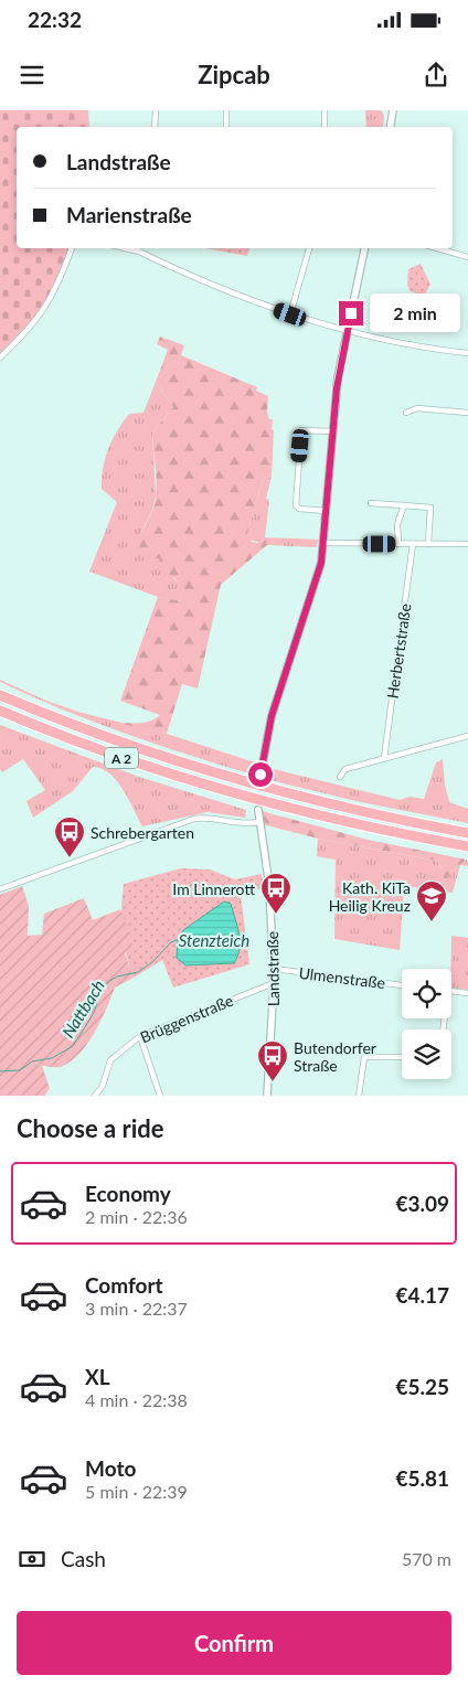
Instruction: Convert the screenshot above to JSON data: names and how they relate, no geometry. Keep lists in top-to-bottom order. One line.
{"streets":{"highway":["A 2"],"street":["Herbertstraße","Landstraße","Ulmenstraße","Brüggenstraße"]},"crossings":[["Landstraße","Ulmenstraße"],["Landstraße","Brüggenstraße"]],"water":["Stenzteich","Nattbach"],"places":{"bus stop":["Schrebergarten","Im Linnerott","Butendorfer Straße"],"school or university":["Kath. KiTa Heilig Kreuz"]},"page":{"status":"22:32","header":"Zipcab","banner":["Landstraße","Marienstraße"],"bubble":"2 min","heading":"Choose a ride","list":[{"name":"Economy","note":"2 min · 22:36","value":"€3.09"},{"name":"Comfort","note":"3 min · 22:37","value":"€4.17"},{"name":"XL","note":"4 min · 22:38","value":"€5.25"},{"name":"Moto","note":"5 min · 22:39","value":"€5.81"}],"pay":["Cash","570 m"],"buttons":"Confirm"}}
